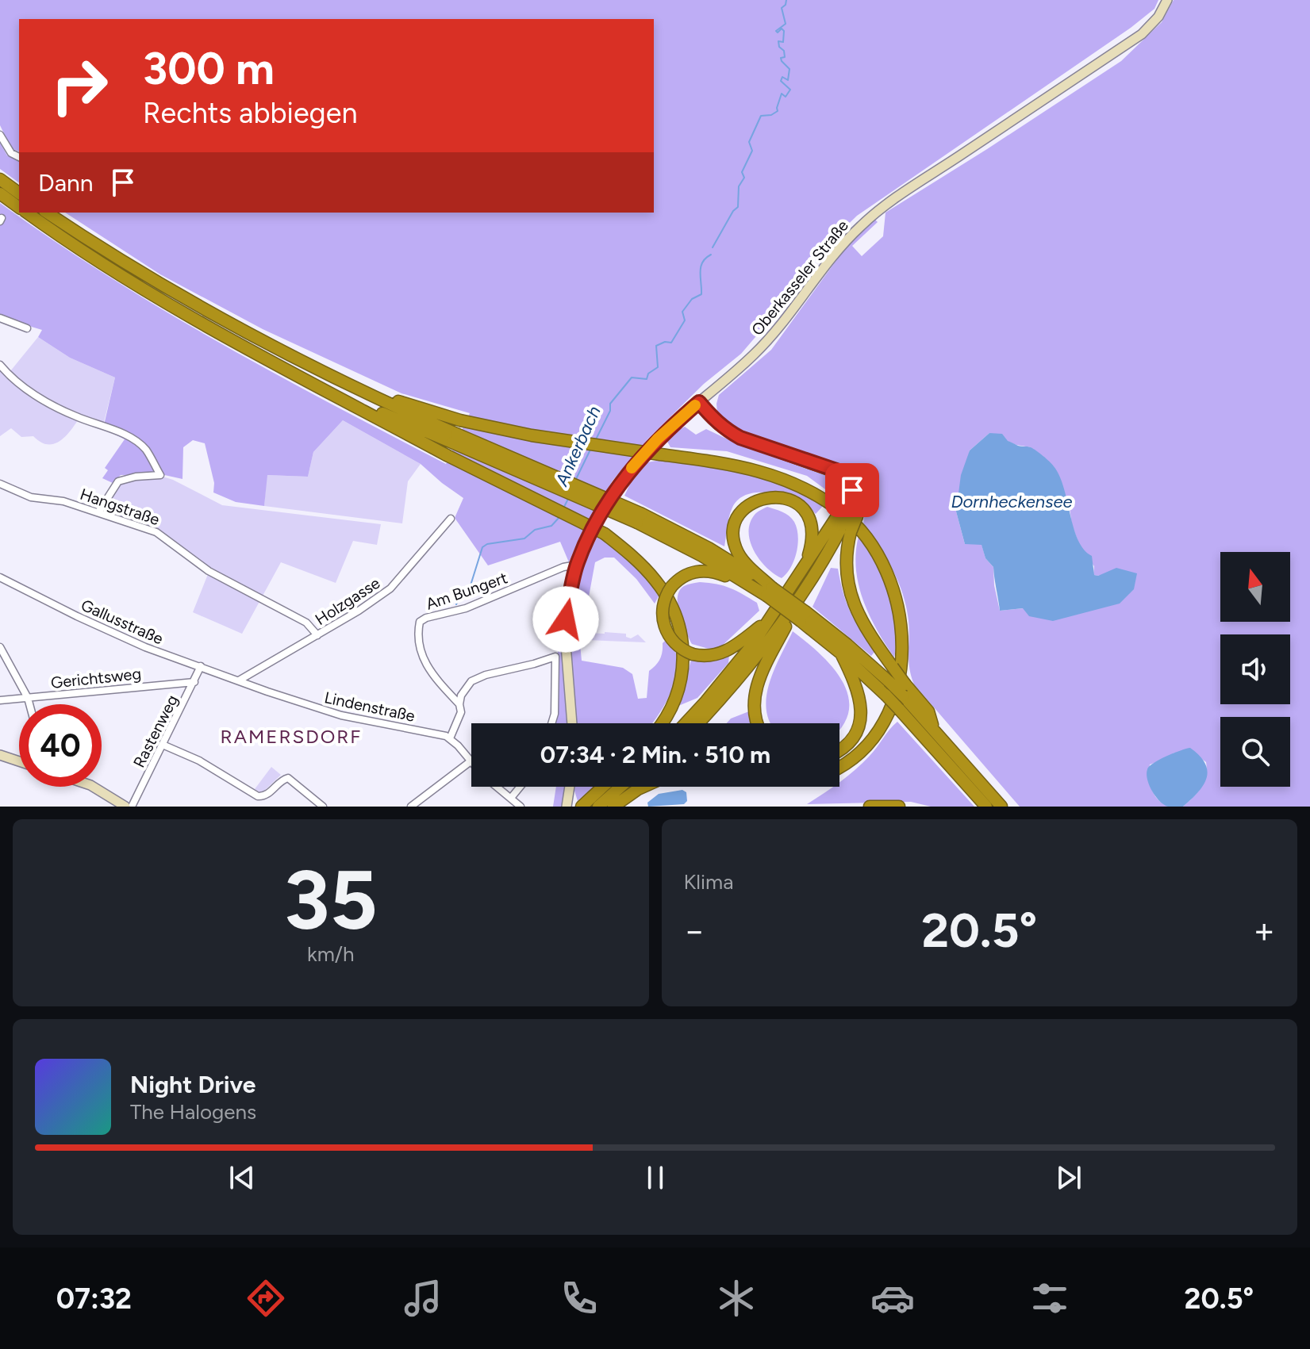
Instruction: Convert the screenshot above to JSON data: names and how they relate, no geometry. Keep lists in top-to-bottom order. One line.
{"streets":{"street":["Oberkasseler Straße","Hangstraße","Am Bungert","Holzgasse","Gallusstraße","Gerichtsweg","Lindenstraße","Rastenweg"]},"crossings":[["Oberkasseler Straße","Am Bungert"],["Hangstraße","Holzgasse"],["Holzgasse","Gallusstraße"],["Holzgasse","Lindenstraße"],["Gallusstraße","Lindenstraße"],["Gallusstraße","Rastenweg"],["Gerichtsweg","Rastenweg"]],"districts":["RAMERSDORF"],"water":["Ankerbach","Dornheckensee"],"north":"top","page":{"turn":["300 m","Rechts abbiegen"],"then":"Dann","limit":"40","trip":"07:34 · 2 Min. · 510 m","tile":[["35","km/h"],"Klima"],"heat":["−","20.5°","+"],"song":["Night Drive","The Halogens"],"tabs":["07:32","20.5°"]}}
